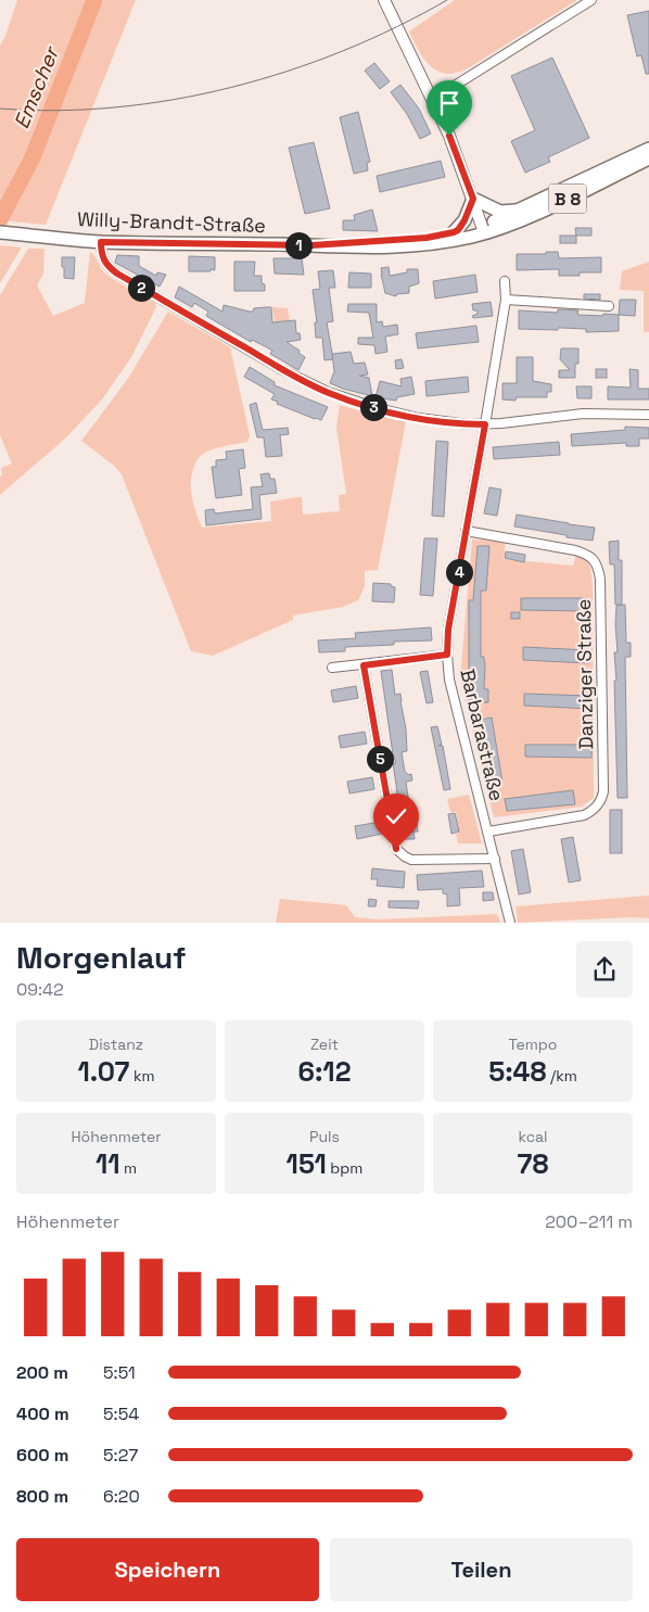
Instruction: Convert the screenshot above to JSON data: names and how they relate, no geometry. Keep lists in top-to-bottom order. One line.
{"streets":{"main road":["B 8","Willy-Brandt-Straße"],"street":["Danziger Straße","Barbarastraße"]},"crossings":[["B 8","Willy-Brandt-Straße"],["Danziger Straße","Barbarastraße"]],"water":["Emscher"],"page":{"pins":["1","2","3","4","5"],"heading":["Morgenlauf","09:42"],"stats":[["Distanz","1.07 km"],["Zeit","6:12"],["Tempo","5:48 /km"],["Höhenmeter","11 m"],["Puls","151 bpm"],["kcal","78"]],"chart":["Höhenmeter","200–211 m"],"list":[{"name":"200 m","note":"5:51"},{"name":"400 m","note":"5:54"},{"name":"600 m","note":"5:27"},{"name":"800 m","note":"6:20"}],"buttons":["Speichern","Teilen"]}}
